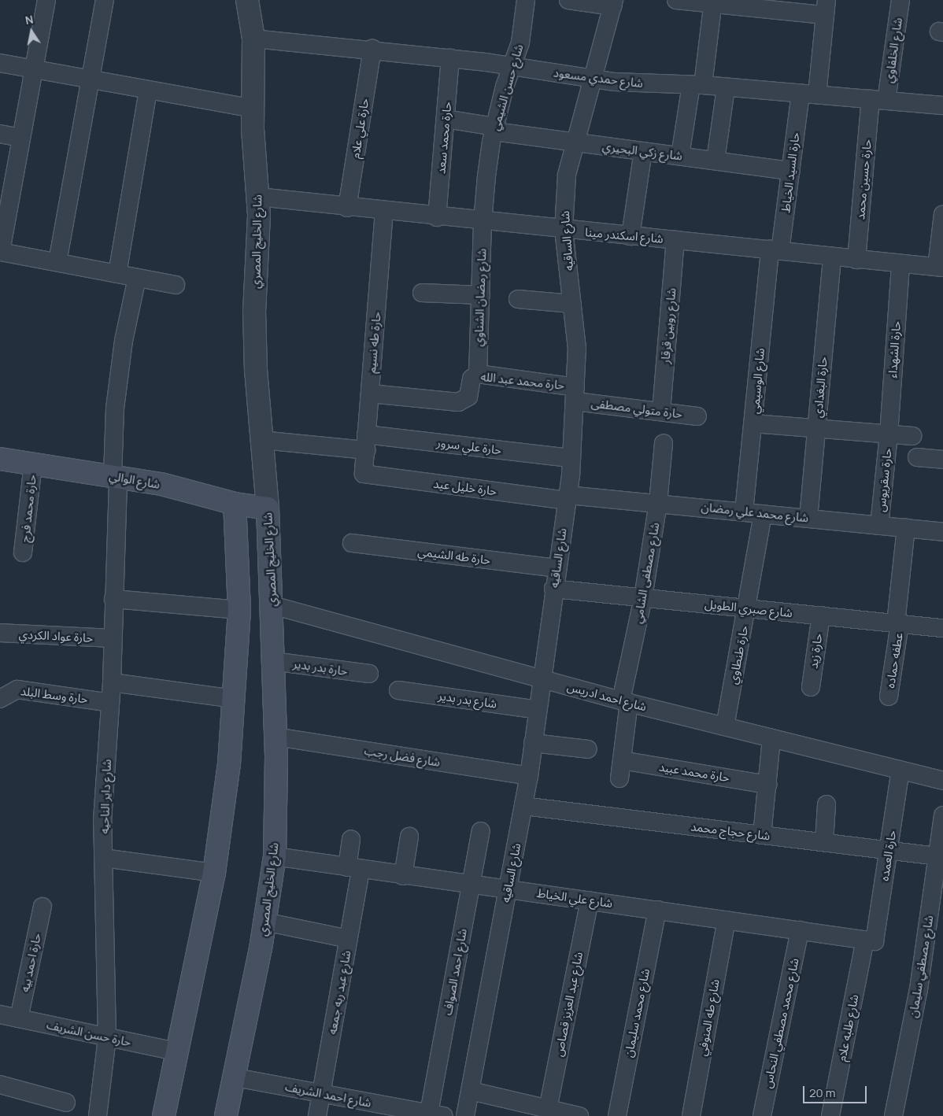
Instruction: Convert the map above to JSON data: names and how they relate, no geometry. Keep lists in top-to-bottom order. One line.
{"streets":{"main road":["شارع الخليج المصري","شارع الوالي"],"street":["شارع الخلفاوي","شارع حمدي مسعود","شارع حسن الشيمي","حارة علي علام","حارة محمد سعد","شارع زكي البحيري","حارة السيد الخياط","حارة حسين محمد","شارع اسكندر مينا","شارع الساقيه","شارع رمضان الشناوي","شارع روبين قرقار","حارة طه نسيم","حارة الشهداء","حارة محمد عبد الله","شارع الوسيمي","حارة البغدادي","حارة متولي مصطفى","حارة علي سرور","حارة سقريوس","حارة خليل عيد","حارة محمد فرج","شارع محمد علي رمضان","حارة طه الشيمي","شارع مصطفى الشامي","شارع صبري الطويل","حارة عواد الكردي","حارة زيد","حارة طنطاوي","عطفه حماده","حارة بدر بدير","حارة وسط البلد","شارع احمد ادريس","شارع بدر بدير","شارع فضل رجب","حارة محمد عبيد","شارع داير الناحيه","شارع حجاج محمد","حارة العمده","شارع علي الخياط","حارة احمد بيه","شارع مصطفي سليمان","شارع احمد الصواف","شارع عبد ربه جمعه","شارع عبد العزيز قصاص","شارع محمد سليمان","شارع طه المنوفي","شارع محمد مصطفي النحاس","شارع طلبه علام","حارة حسن الشريف","شارع احمد الشريف"]},"crossings":[["شارع الخلفاوي","شارع حمدي مسعود"],["شارع الخلفاوي","حارة حسين محمد"],["شارع حمدي مسعود","شارع حسن الشيمي"],["شارع حمدي مسعود","حارة علي علام"],["شارع حمدي مسعود","حارة محمد سعد"],["شارع حمدي مسعود","حارة السيد الخياط"],["شارع حمدي مسعود","حارة حسين محمد"],["شارع حمدي مسعود","شارع الساقيه"],["شارع حمدي مسعود","شارع الخليج المصري"],["شارع حسن الشيمي","شارع زكي البحيري"],["شارع حسن الشيمي","شارع اسكندر مينا"],["شارع حسن الشيمي","شارع رمضان الشناوي"],["حارة علي علام","شارع اسكندر مينا"],["حارة محمد سعد","شارع زكي البحيري"],["حارة محمد سعد","شارع اسكندر مينا"],["شارع زكي البحيري","حارة السيد الخياط"],["شارع زكي البحيري","شارع الساقيه"],["حارة السيد الخياط","شارع اسكندر مينا"],["حارة السيد الخياط","شارع الوسيمي"],["حارة حسين محمد","شارع اسكندر مينا"],["شارع اسكندر مينا","شارع الساقيه"],["شارع اسكندر مينا","شارع الخليج المصري"],["شارع اسكندر مينا","شارع رمضان الشناوي"],["شارع اسكندر مينا","شارع روبين قرقار"],["شارع اسكندر مينا","حارة طه نسيم"],["شارع اسكندر مينا","حارة الشهداء"],["شارع اسكندر مينا","شارع الوسيمي"],["شارع اسكندر مينا","حارة البغدادي"],["شارع الساقيه","حارة محمد عبد الله"],["شارع الساقيه","حارة متولي مصطفى"],["شارع الساقيه","حارة علي سرور"],["شارع الساقيه","حارة خليل عيد"],["شارع الساقيه","شارع محمد علي رمضان"],["شارع الساقيه","حارة طه الشيمي"],["شارع الساقيه","شارع صبري الطويل"],["شارع الساقيه","شارع احمد ادريس"],["شارع الساقيه","شارع بدر بدير"],["شارع الساقيه","شارع فضل رجب"],["شارع الساقيه","شارع حجاج محمد"],["شارع الساقيه","شارع علي الخياط"],["شارع الخليج المصري","حارة علي سرور"],["شارع الخليج المصري","شارع الوالي"],["شارع الخليج المصري","حارة بدر بدير"],["شارع الخليج المصري","شارع احمد ادريس"],["شارع الخليج المصري","شارع فضل رجب"],["شارع الخليج المصري","شارع علي الخياط"],["شارع الخليج المصري","شارع احمد الشريف"],["شارع رمضان الشناوي","حارة محمد عبد الله"],["شارع روبين قرقار","حارة متولي مصطفى"],["حارة طه نسيم","حارة محمد عبد الله"],["حارة طه نسيم","حارة علي سرور"],["حارة طه نسيم","حارة خليل عيد"],["حارة الشهداء","حارة سقريوس"],["حارة محمد عبد الله","حارة متولي مصطفى"],["شارع الوسيمي","شارع محمد علي رمضان"],["حارة البغدادي","شارع محمد علي رمضان"],["شارع الوالي","حارة محمد فرج"],["شارع الوالي","شارع داير الناحيه"],["حارة سقريوس","شارع محمد علي رمضان"],["حارة خليل عيد","شارع محمد علي رمضان"],["شارع محمد علي رمضان","شارع مصطفى الشامي"],["شارع محمد علي رمضان","حارة طنطاوي"],["شارع محمد علي رمضان","عطفه حماده"],["شارع مصطفى الشامي","شارع صبري الطويل"],["شارع مصطفى الشامي","شارع احمد ادريس"],["شارع مصطفى الشامي","حارة محمد عبيد"],["شارع صبري الطويل","حارة زيد"],["شارع صبري الطويل","حارة طنطاوي"],["شارع صبري الطويل","عطفه حماده"],["حارة عواد الكردي","شارع داير الناحيه"],["حارة طنطاوي","شارع احمد ادريس"],["حارة وسط البلد","شارع داير الناحيه"],["شارع احمد ادريس","حارة العمده"],["شارع داير الناحيه","حارة حسن الشريف"],["شارع حجاج محمد","حارة العمده"],["شارع حجاج محمد","شارع مصطفي سليمان"],["حارة العمده","شارع علي الخياط"],["حارة العمده","شارع طلبه علام"],["شارع علي الخياط","شارع احمد الصواف"],["شارع علي الخياط","شارع عبد ربه جمعه"],["شارع علي الخياط","شارع عبد العزيز قصاص"],["شارع علي الخياط","شارع محمد سليمان"],["شارع علي الخياط","شارع طه المنوفي"],["شارع علي الخياط","شارع محمد مصطفي النحاس"],["شارع علي الخياط","شارع طلبه علام"],["حارة احمد بيه","حارة حسن الشريف"],["شارع احمد الصواف","شارع احمد الشريف"],["شارع عبد ربه جمعه","شارع احمد الشريف"]],"scale_bar":"20 m","north":"top"}
